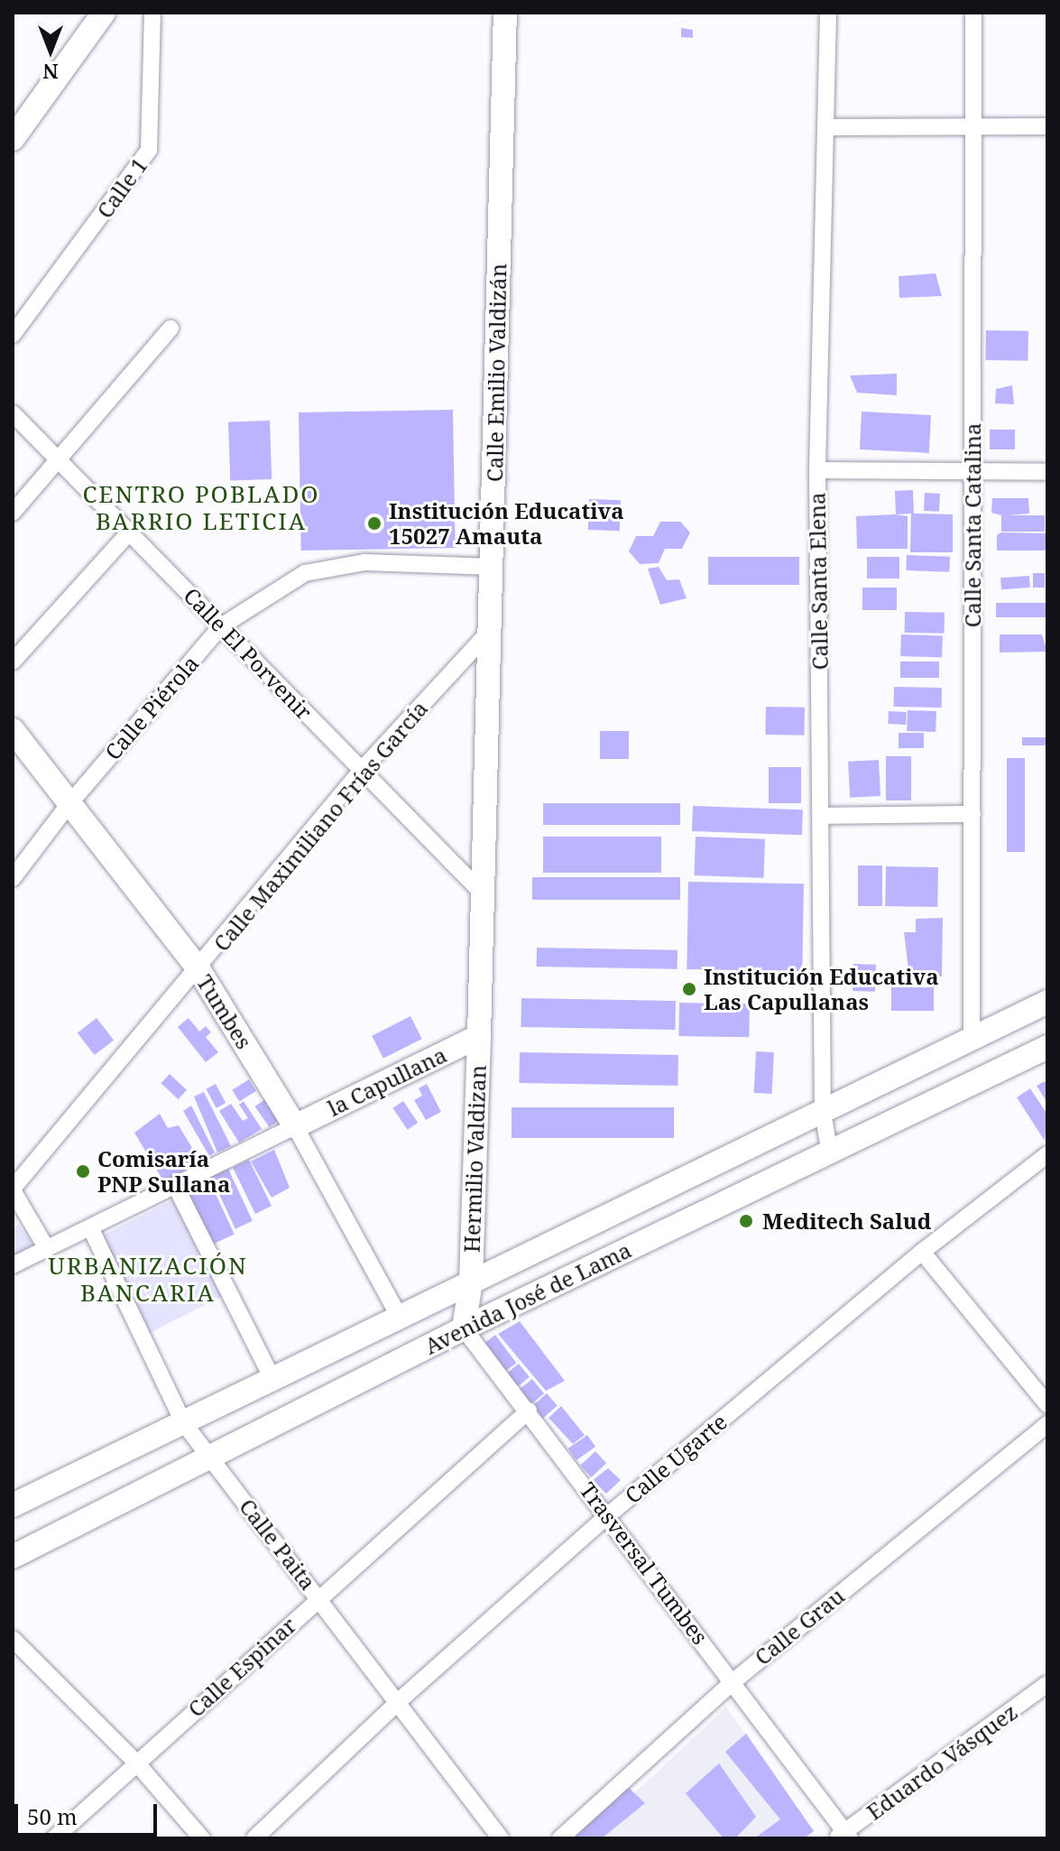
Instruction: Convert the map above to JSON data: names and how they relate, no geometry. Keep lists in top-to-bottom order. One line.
{"streets":{"main road":["Calle Emilio Valdizán","Tumbes","la Capullana","Hermilio Valdizan","Avenida José de Lama"],"street":["Calle 1","Calle Santa Catalina","Calle Santa Elena","Calle El Porvenir","Calle Piérola","Calle Maximiliano Frías García","Calle Ugarte","Calle Paita","Trasversal Tumbes","Calle Grau","Calle Espinar","Eduardo Vásquez"]},"crossings":[["Calle Emilio Valdizán","Calle El Porvenir"],["Calle Emilio Valdizán","Calle Piérola"],["Calle Emilio Valdizán","Calle Maximiliano Frías García"],["Calle Emilio Valdizán","la Capullana"],["Calle Emilio Valdizán","Hermilio Valdizan"],["Calle Santa Catalina","Avenida José de Lama"],["Calle Santa Elena","Avenida José de Lama"],["Calle El Porvenir","Calle Piérola"],["Calle El Porvenir","Calle Maximiliano Frías García"],["Calle Piérola","Tumbes"],["Calle Maximiliano Frías García","Tumbes"],["Tumbes","la Capullana"],["Tumbes","Avenida José de Lama"],["la Capullana","Hermilio Valdizan"],["Hermilio Valdizan","Avenida José de Lama"],["Avenida José de Lama","Calle Paita"],["Avenida José de Lama","Trasversal Tumbes"],["Calle Ugarte","Calle Paita"],["Calle Ugarte","Trasversal Tumbes"],["Calle Paita","Calle Espinar"],["Trasversal Tumbes","Calle Grau"],["Trasversal Tumbes","Calle Espinar"],["Trasversal Tumbes","Eduardo Vásquez"]],"districts":["CENTRO POBLADO BARRIO LETICIA","URBANIZACIÓN BANCARIA"],"places":["Institución Educativa 15027 Amauta","Institución Educativa Las Capullanas","Comisaría PNP Sullana","Meditech Salud"],"scale_bar":"50 m","north":"bottom"}
